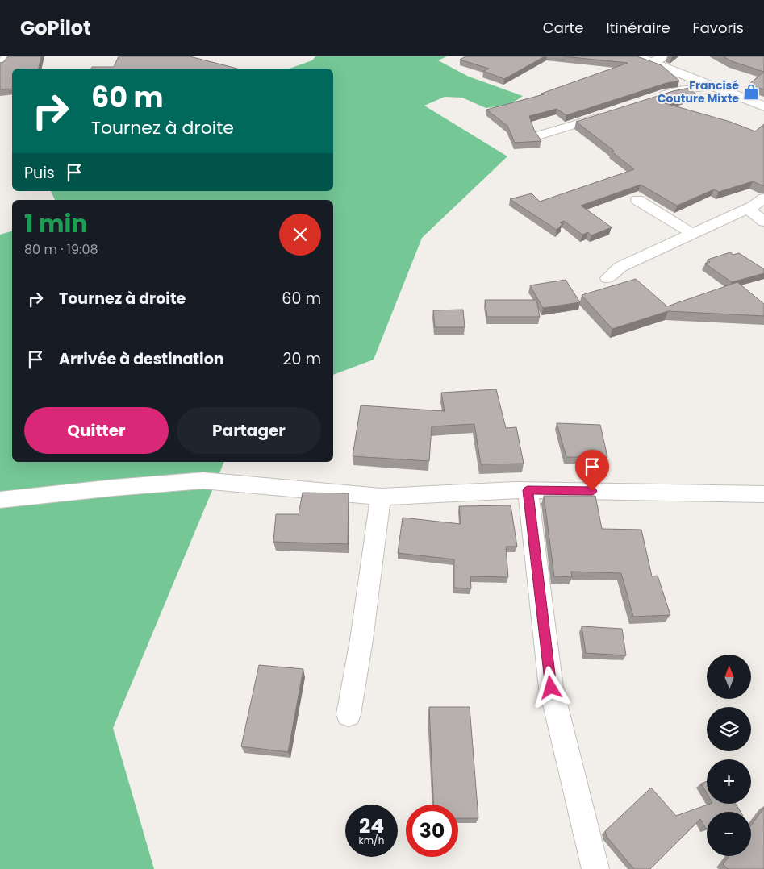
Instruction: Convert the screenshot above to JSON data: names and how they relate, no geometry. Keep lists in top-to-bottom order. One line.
{"places":{"shop":["Francisé Couture Mixte"]},"north":"top","page":{"header":"GoPilot","nav":["Carte","Itinéraire","Favoris"],"turn":["60 m","Tournez à droite"],"then":"Puis","heading":["1 min","80 m · 19:08"],"list":[{"name":"Tournez à droite","value":"60 m"},{"name":"Arrivée à destination","value":"20 m"}],"buttons":["Quitter","Partager"],"map_buttons":["+","−"],"speed":"24 km/h","limit":"30"}}
